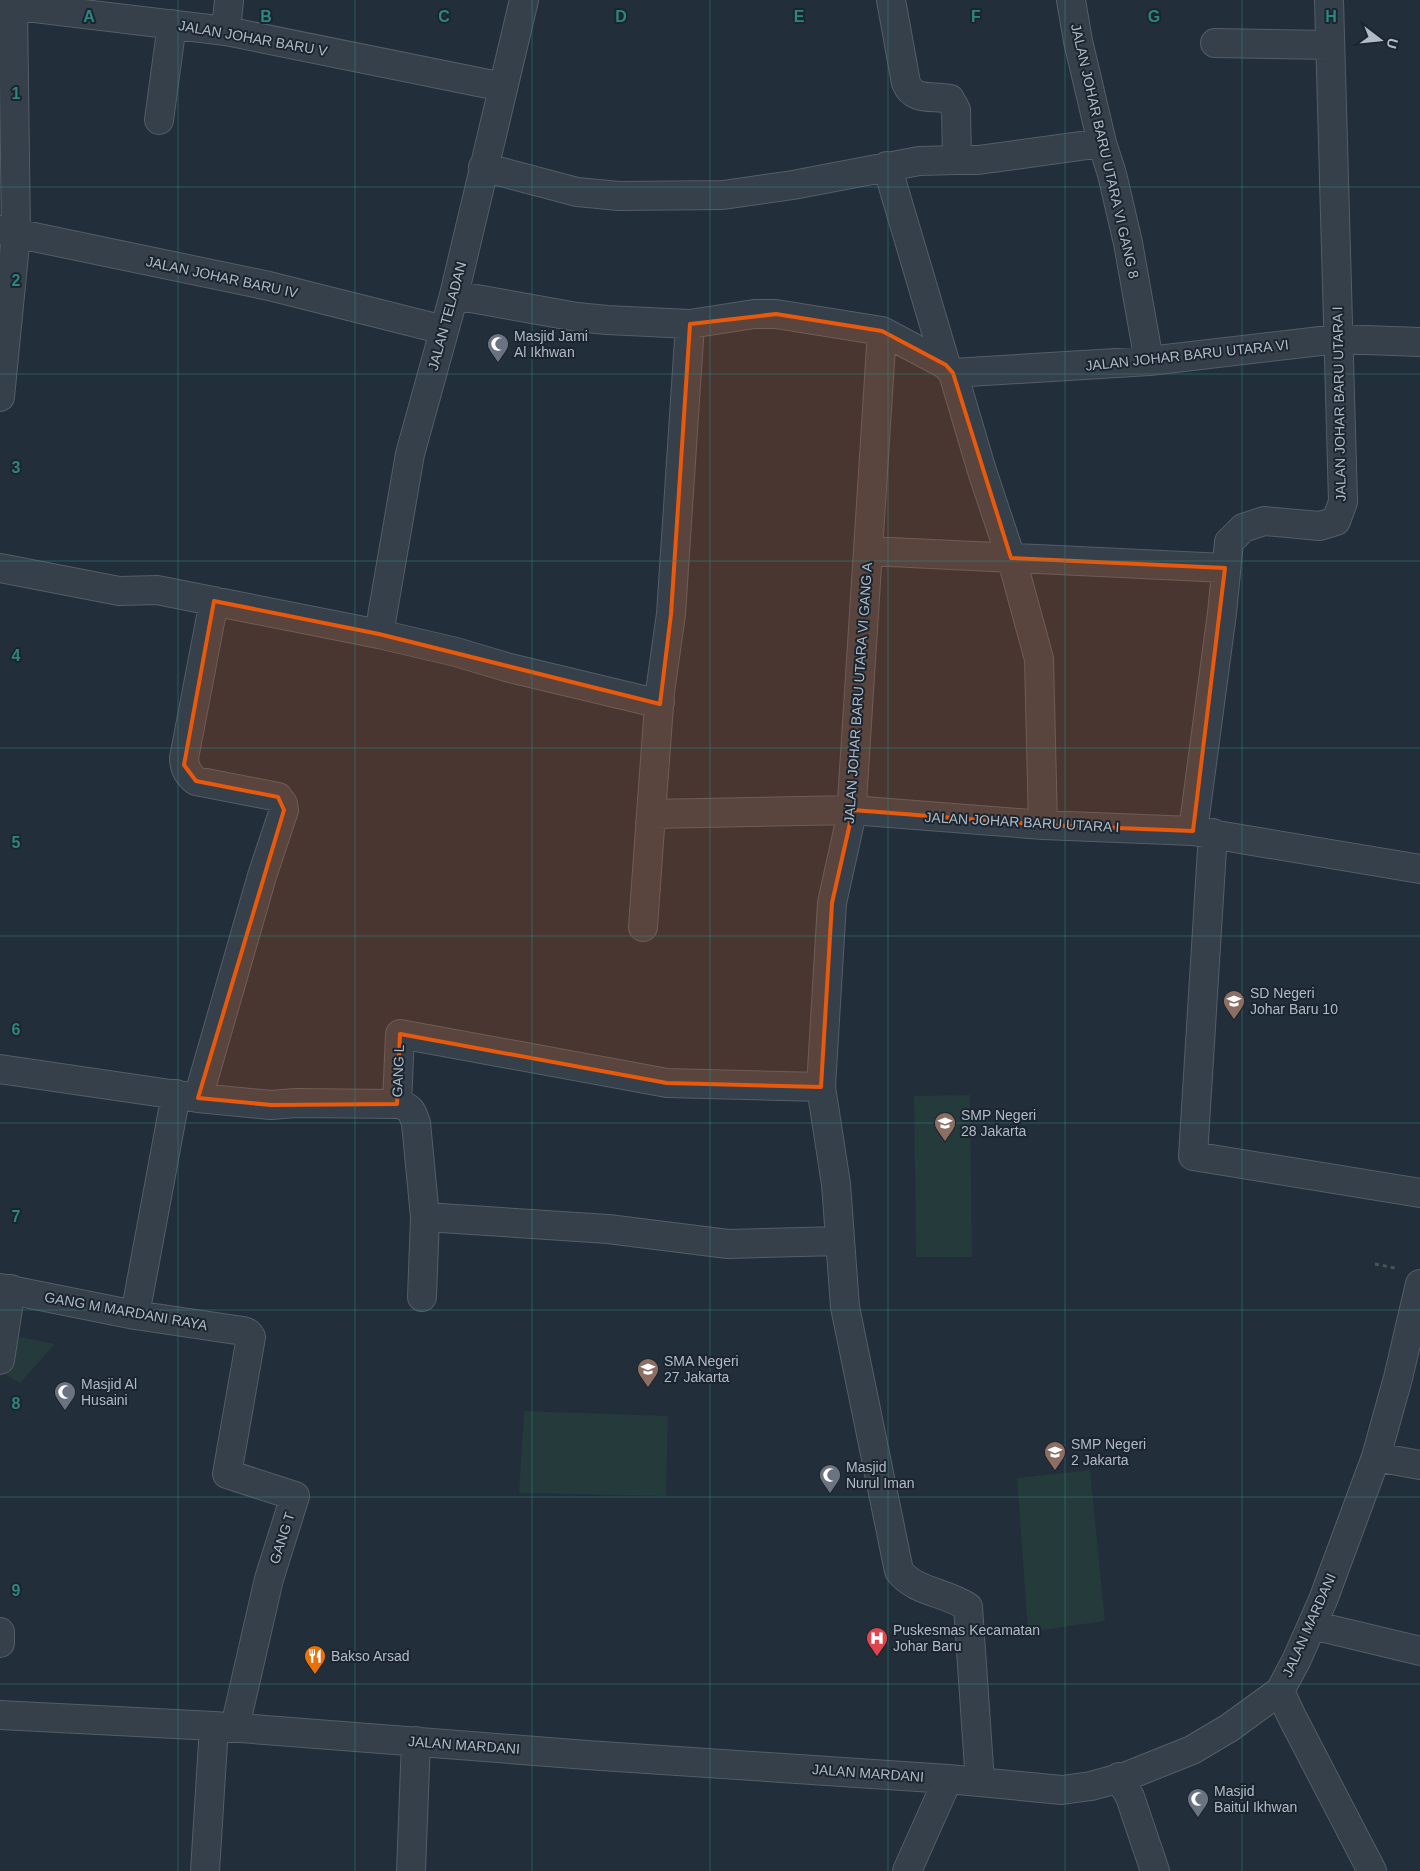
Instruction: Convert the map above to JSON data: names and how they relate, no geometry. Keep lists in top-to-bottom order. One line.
{"streets":{"street":["JALAN JOHAR BARU V","JALAN JOHAR BARU UTARA VI GANG 8","JALAN JOHAR BARU IV","JALAN TELADAN","JALAN JOHAR BARU UTARA VI","JALAN JOHAR BARU UTARA I","JALAN JOHAR BARU UTARA VI GANG A","GANG L","GANG M MARDANI RAYA","GANG T","JALAN MARDANI"]},"crossings":[["JALAN JOHAR BARU V","JALAN TELADAN"],["JALAN JOHAR BARU UTARA VI GANG 8","JALAN JOHAR BARU UTARA VI"],["JALAN JOHAR BARU IV","JALAN TELADAN"],["JALAN JOHAR BARU UTARA VI","JALAN JOHAR BARU UTARA I"],["JALAN JOHAR BARU UTARA I","JALAN JOHAR BARU UTARA VI GANG A"],["JALAN JOHAR BARU UTARA VI GANG A","GANG L"],["JALAN JOHAR BARU UTARA VI GANG A","JALAN MARDANI"],["GANG M MARDANI RAYA","GANG T"],["GANG T","JALAN MARDANI"]],"places":{"mosque":["Masjid Jami Al Ikhwan","Masjid Al Husaini","Masjid Nurul Iman","Masjid Baitul Ikhwan"],"school or university":["SD Negeri Johar Baru 10","SMP Negeri 28 Jakarta","SMA Negeri 27 Jakarta","SMP Negeri 2 Jakarta"],"hospital":["Puskesmas Kecamatan Johar Baru"],"restaurant":["Bakso Arsad"]},"north":"right","grid":{"columns":["A","B","C","D","E","F","G","H"],"rows":["1","2","3","4","5","6","7","8","9"]}}
